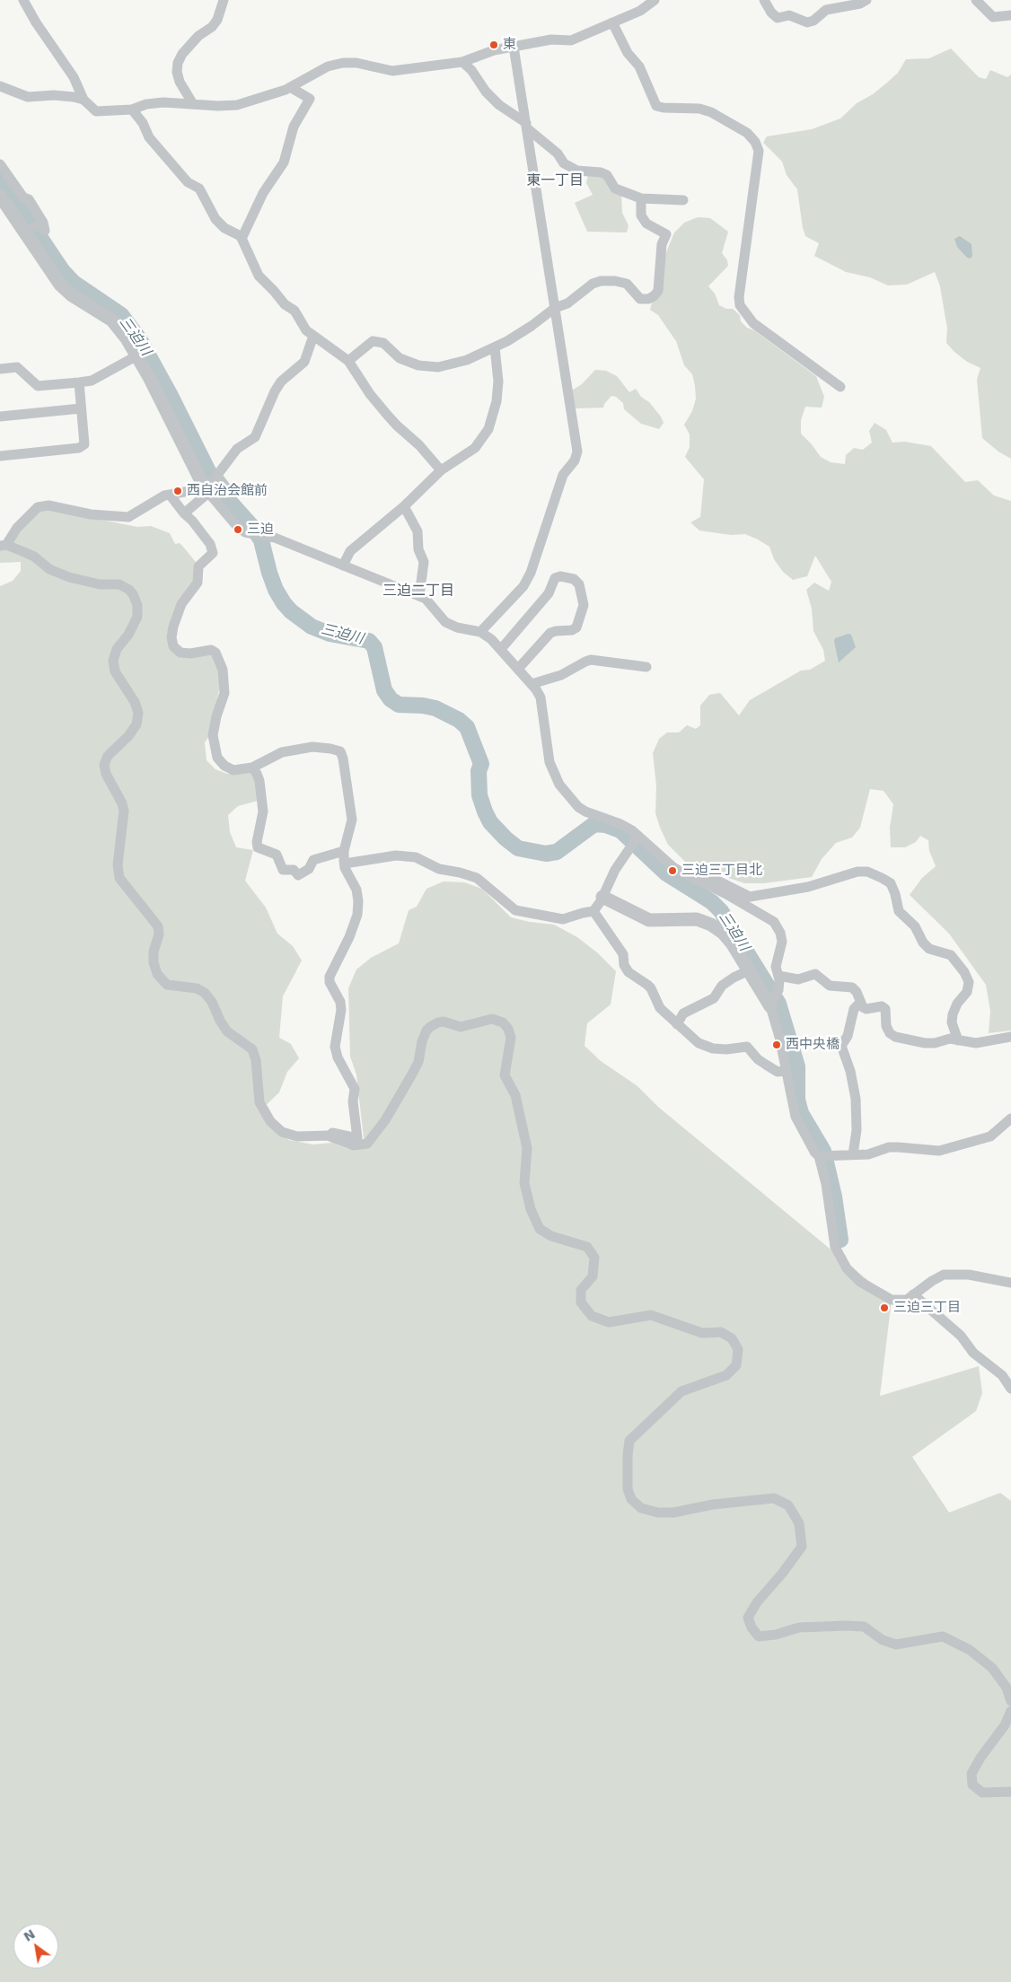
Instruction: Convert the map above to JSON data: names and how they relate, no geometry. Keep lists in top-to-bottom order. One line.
{"districts":["東一丁目","三迫二丁目"],"water":["三迫川"],"places":["東","西自治会館前","三迫","三迫三丁目北","西中央橋","三迫三丁目"],"north":"top left"}
